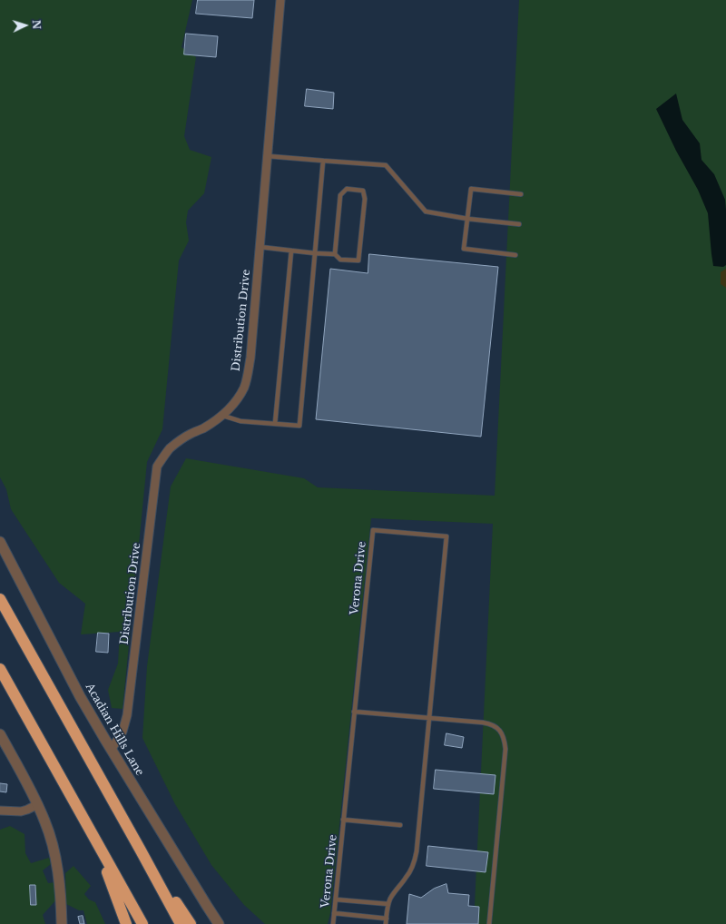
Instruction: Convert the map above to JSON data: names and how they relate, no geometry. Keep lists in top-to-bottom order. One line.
{"streets":{"street":["Distribution Drive","Acadian Hills Lane"],"lane":["Verona Drive"]},"crossings":[["Distribution Drive","Acadian Hills Lane"]],"north":"right"}
